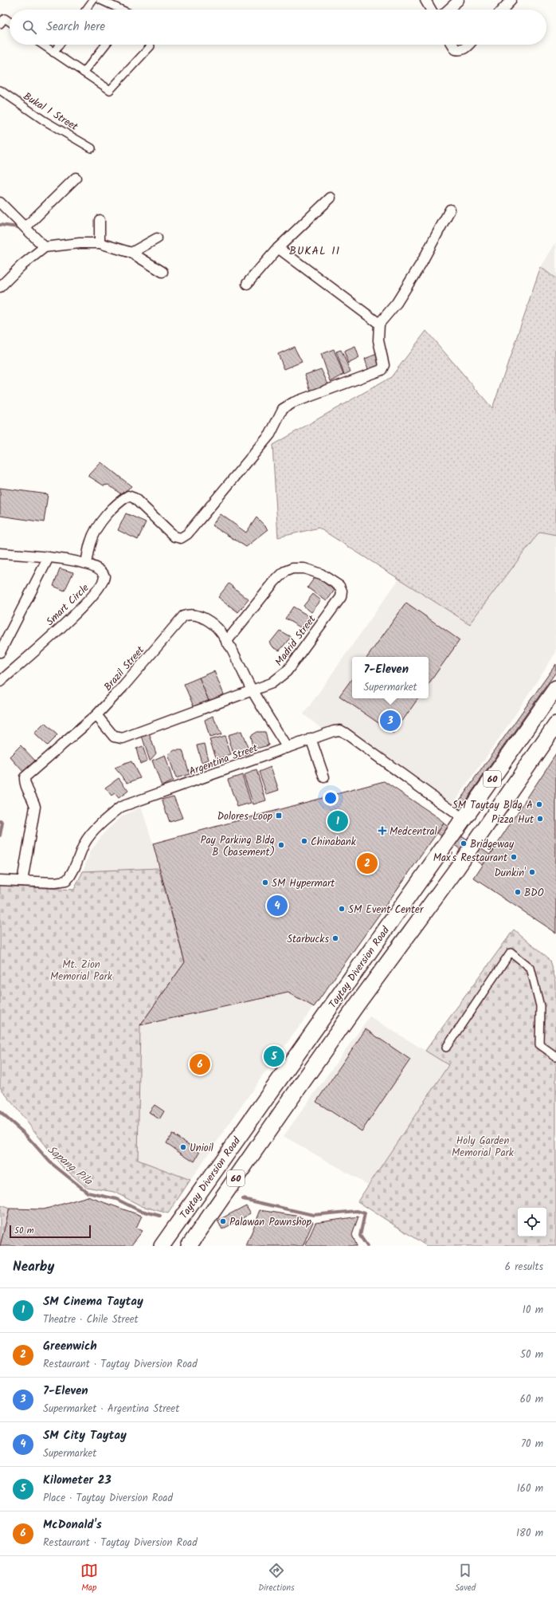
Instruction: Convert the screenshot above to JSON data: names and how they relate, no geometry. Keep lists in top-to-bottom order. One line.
{"streets":{"main road":["60","Taytay Diversion Road"],"street":["Bukal 1 Street","Smart Circle","Madrid Street","Brazil Street","Argentina Street"]},"crossings":[["Madrid Street","Brazil Street"],["Brazil Street","Argentina Street"],["Argentina Street","Taytay Diversion Road"]],"districts":["BUKAL II"],"water":["Sapang Pila"],"parks":["Mt. Zion Memorial Park","Holy Garden Memorial Park"],"places":{"other":["SM Taytay Bldg A","Pizza Hut","Chinabank","Bridgeway","Pay Parking Bldg B (basement)","Max's Restaurant","Dunkin'","SM Hypermart","BDO","SM Event Center","Starbucks","Unioil","Palawan Pawnshop"],"transit":["Dolores Loop"],"health":["Medcentral"]},"scale_bar":"50 m","page":{"search":"Search here","popup":["7-Eleven","Supermarket"],"pins":["3","1","2","4","5","6"],"scale":"50 m","heading":["Nearby","6 results"],"list":[{"mark":"1","name":"SM Cinema Taytay","note":"Theatre · Chile Street","value":"10 m"},{"mark":"2","name":"Greenwich","note":"Restaurant · Taytay Diversion Road","value":"50 m"},{"mark":"3","name":"7-Eleven","note":"Supermarket · Argentina Street","value":"60 m"},{"mark":"4","name":"SM City Taytay","note":"Supermarket","value":"70 m"},{"mark":"5","name":"Kilometer 23","note":"Place · Taytay Diversion Road","value":"160 m"},{"mark":"6","name":"McDonald's","note":"Restaurant · Taytay Diversion Road","value":"180 m"}],"nav":["Map","Directions","Saved"]}}
